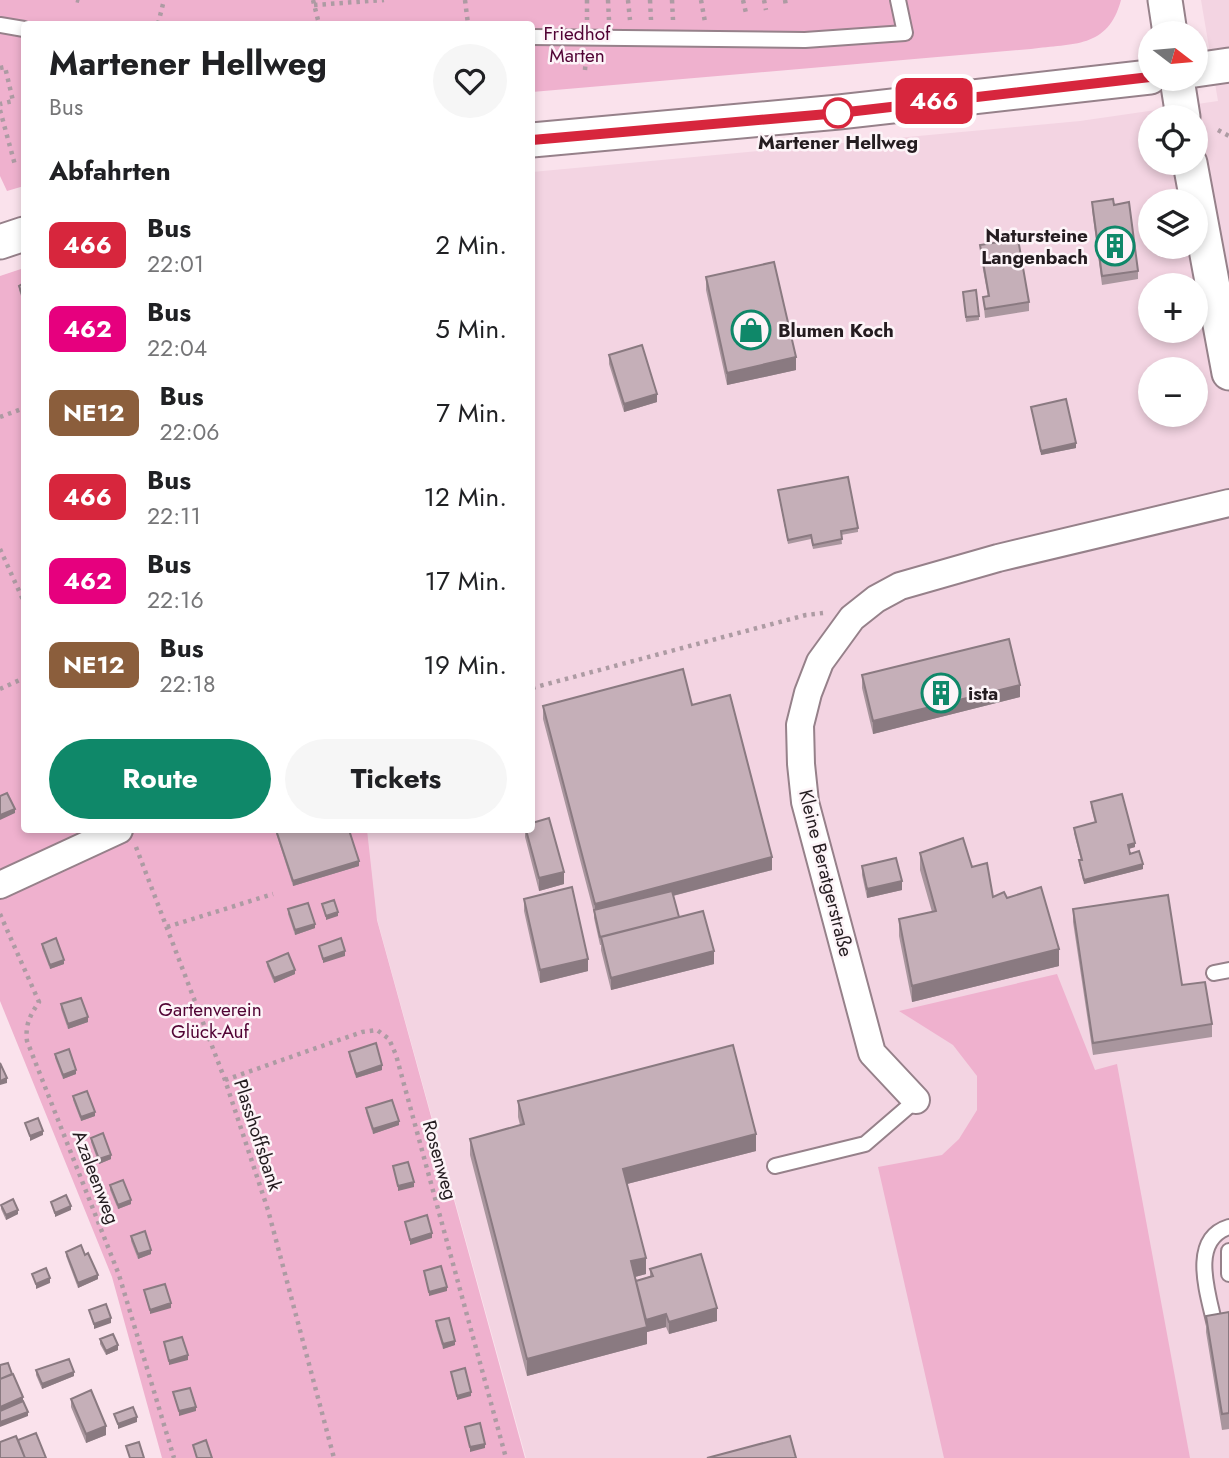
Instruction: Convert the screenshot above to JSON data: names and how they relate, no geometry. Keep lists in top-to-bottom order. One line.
{"streets":{"street":["Kleine Beratgerstraße"],"path":["Plasshoffsbank","Rosenweg","Azaleenweg"]},"crossings":[["Plasshoffsbank","Rosenweg"]],"parks":["Friedhof Marten","Gartenverein Glück-Auf"],"places":{"other":["Martener Hellweg"],"building":["Natursteine Langenbach","ista"],"shop":["Blumen Koch"]},"lines":["bus line 466"],"north":"right","page":{"on_map":"466","map_buttons":["+","−"],"heading":[["Martener Hellweg","Bus"],"Abfahrten"],"list":[{"mark":"466","name":"Bus","note":"22:01","value":"2 Min."},{"mark":"462","name":"Bus","note":"22:04","value":"5 Min."},{"mark":"NE12","name":"Bus","note":"22:06","value":"7 Min."},{"mark":"466","name":"Bus","note":"22:11","value":"12 Min."},{"mark":"462","name":"Bus","note":"22:16","value":"17 Min."},{"mark":"NE12","name":"Bus","note":"22:18","value":"19 Min."}],"buttons":["Route","Tickets"]}}
